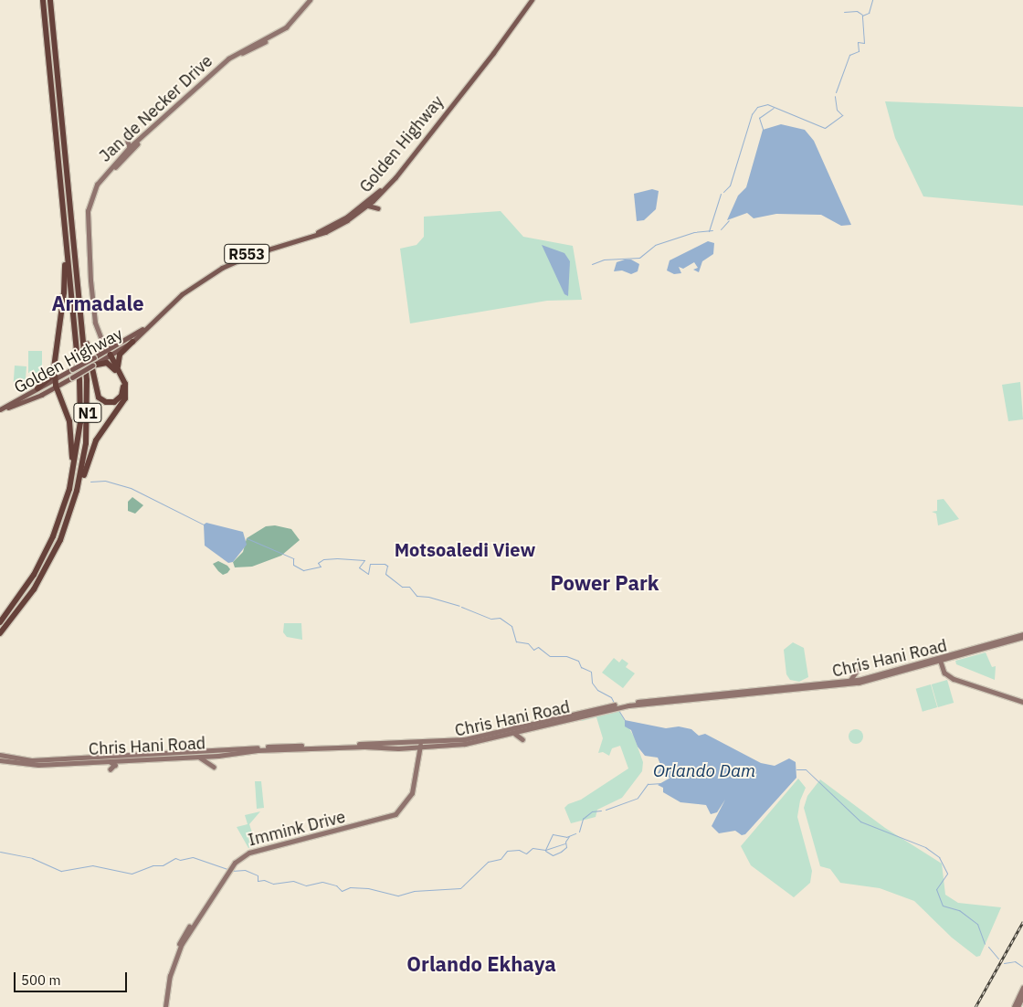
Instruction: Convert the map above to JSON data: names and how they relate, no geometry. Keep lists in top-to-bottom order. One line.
{"streets":{"highway":["N1"],"main road":["Jan de Necker Drive","Golden Highway","R553","Chris Hani Road","Immink Drive"]},"crossings":[["Jan de Necker Drive","Golden Highway"],["Chris Hani Road","Immink Drive"]],"districts":["Armadale","Motsoaledi View","Power Park","Orlando Ekhaya"],"water":["Orlando Dam"],"scale_bar":"500 m"}
